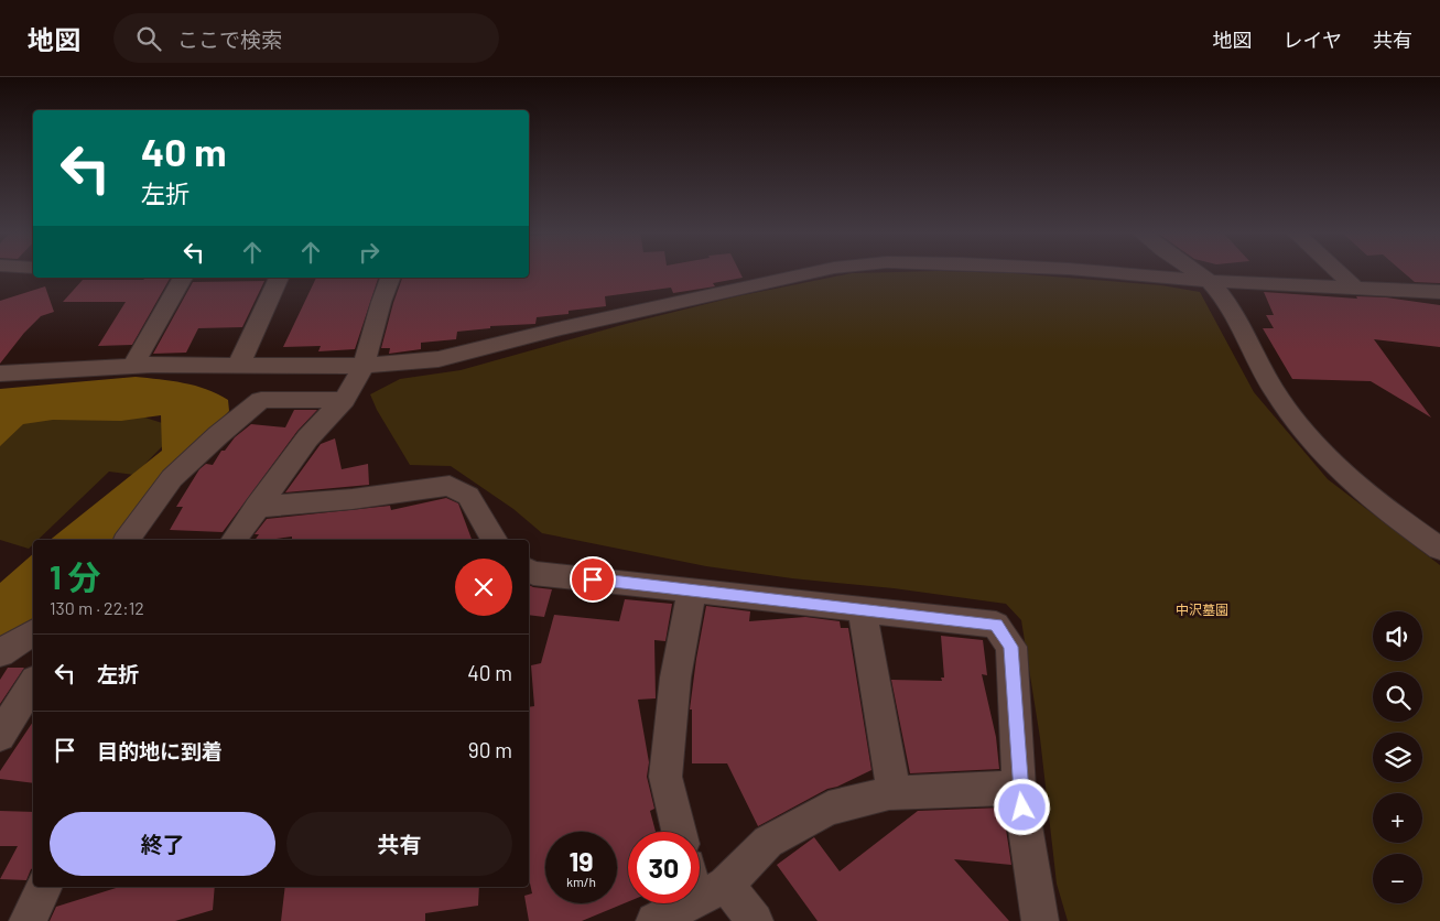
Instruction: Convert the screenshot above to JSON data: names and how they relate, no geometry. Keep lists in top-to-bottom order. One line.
{"parks":["中沢墓園"],"page":{"header":"地図","search":"ここで検索","nav":["地図","レイヤ","共有"],"turn":["40 m","左折"],"heading":["1 分","130 m · 22:12"],"map_buttons":["+","−"],"list":[{"name":"左折","value":"40 m"},{"name":"目的地に到着","value":"90 m"}],"buttons":["終了","共有"],"speed":"19 km/h","limit":"30"}}
